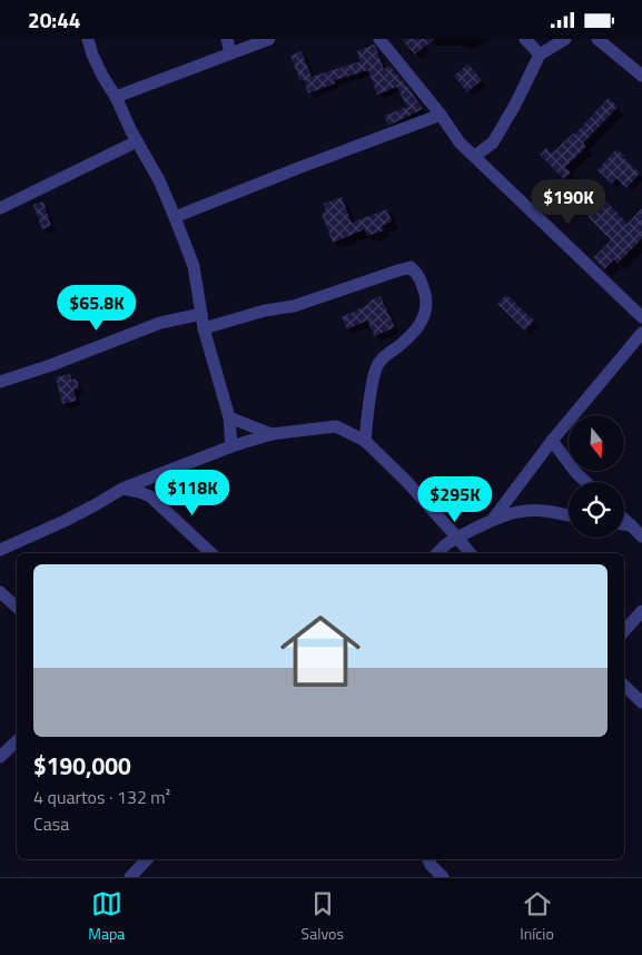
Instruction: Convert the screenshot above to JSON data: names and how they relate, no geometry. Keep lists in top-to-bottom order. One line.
{"north":"bottom","page":{"status":"20:44","price":["$190K","$65.8K","$118K","$295K"],"list":[{"name":"$190,000","note":"4 quartos · 132 m² · Casa"}],"tabs":["Mapa","Salvos","Início"]}}
